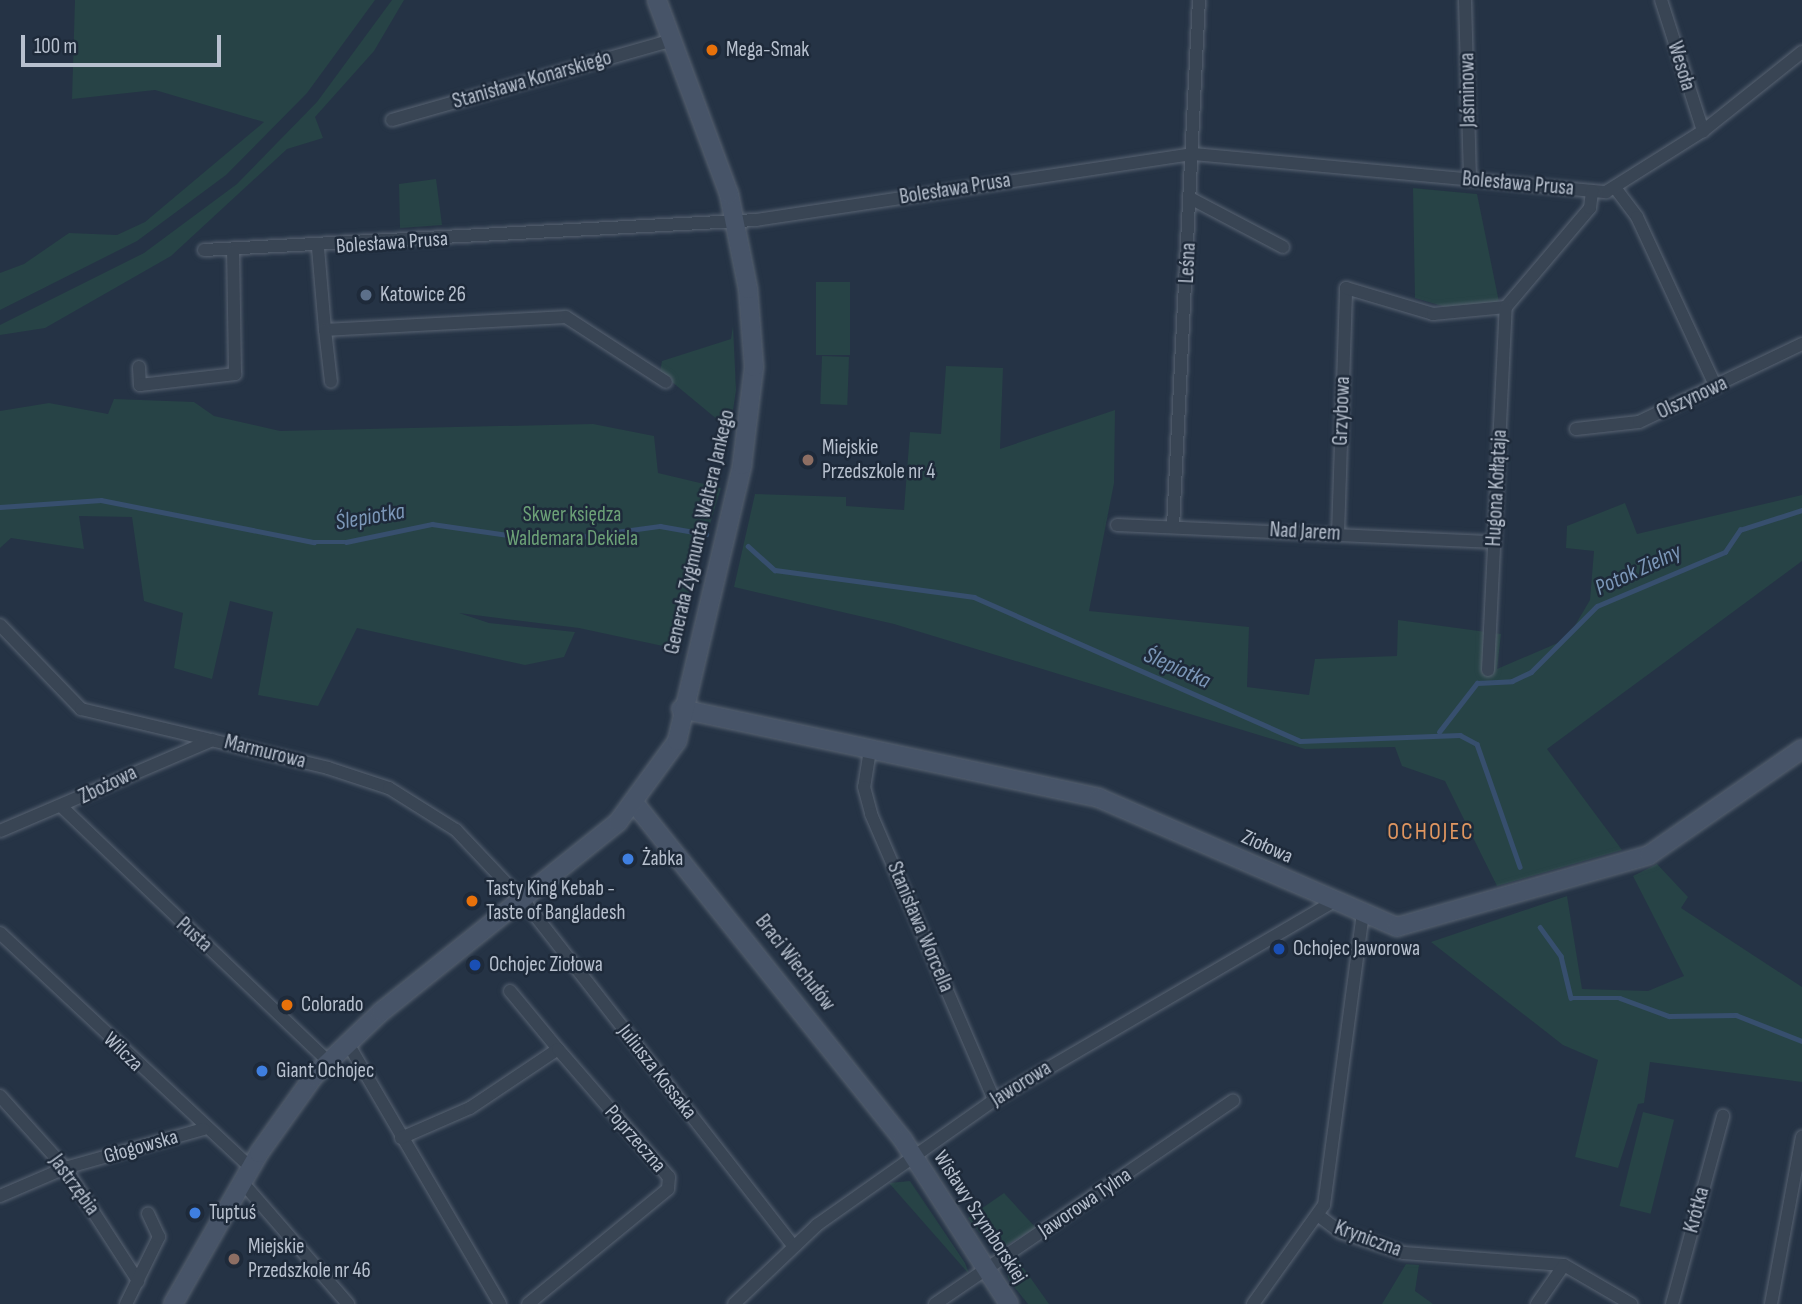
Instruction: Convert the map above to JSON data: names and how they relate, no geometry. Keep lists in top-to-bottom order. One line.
{"streets":{"street":["Wesoła","Stanisława Konarskiego","Jaśminowa","Bolesława Prusa","Leśna","Olszynowa","Grzybowa","Hugona Kołłątaja","Generała Zygmunta Waltera Jankego","Nad Jarem","Marmurowa","Zbożowa","Ziołowa","Stanisława Worcella","Pusta","Braci Wiechułów","Wilcza","Juliusza Kossaka","Jaworowa","Poprzeczna","Głogowska","Jastrzębia","Jaworowa Tylna","Krótka","Wisławy Szymborskiej","Kryniczna"]},"crossings":[["Wesoła","Bolesława Prusa"],["Stanisława Konarskiego","Generała Zygmunta Waltera Jankego"],["Jaśminowa","Bolesława Prusa"],["Bolesława Prusa","Leśna"],["Bolesława Prusa","Grzybowa"],["Bolesława Prusa","Hugona Kołłątaja"],["Bolesława Prusa","Generała Zygmunta Waltera Jankego"],["Leśna","Nad Jarem"],["Grzybowa","Hugona Kołłątaja"],["Grzybowa","Nad Jarem"],["Hugona Kołłątaja","Nad Jarem"],["Generała Zygmunta Waltera Jankego","Marmurowa"],["Generała Zygmunta Waltera Jankego","Ziołowa"],["Generała Zygmunta Waltera Jankego","Pusta"],["Generała Zygmunta Waltera Jankego","Braci Wiechułów"],["Generała Zygmunta Waltera Jankego","Wilcza"],["Generała Zygmunta Waltera Jankego","Juliusza Kossaka"],["Marmurowa","Zbożowa"],["Marmurowa","Juliusza Kossaka"],["Zbożowa","Pusta"],["Ziołowa","Stanisława Worcella"],["Ziołowa","Jaworowa"],["Ziołowa","Kryniczna"],["Stanisława Worcella","Jaworowa"],["Braci Wiechułów","Jaworowa"],["Braci Wiechułów","Wisławy Szymborskiej"],["Wilcza","Głogowska"],["Juliusza Kossaka","Jaworowa"],["Jaworowa","Wisławy Szymborskiej"],["Głogowska","Jastrzębia"],["Jaworowa Tylna","Wisławy Szymborskiej"]],"districts":["OCHOJEC"],"water":["Ślepiotka","Potok Zielny"],"parks":["Skwer księdza Waldemara Dekiela"],"places":["Mega-Smak","Katowice 26","Miejskie Przedszkole nr 4","Żabka","Tasty King Kebab - Taste of Bangladesh","Ochojec Jaworowa","Ochojec Ziołowa","Colorado","Giant Ochojec","Tuptuś","Miejskie Przedszkole nr 46"],"scale_bar":"100 m"}
